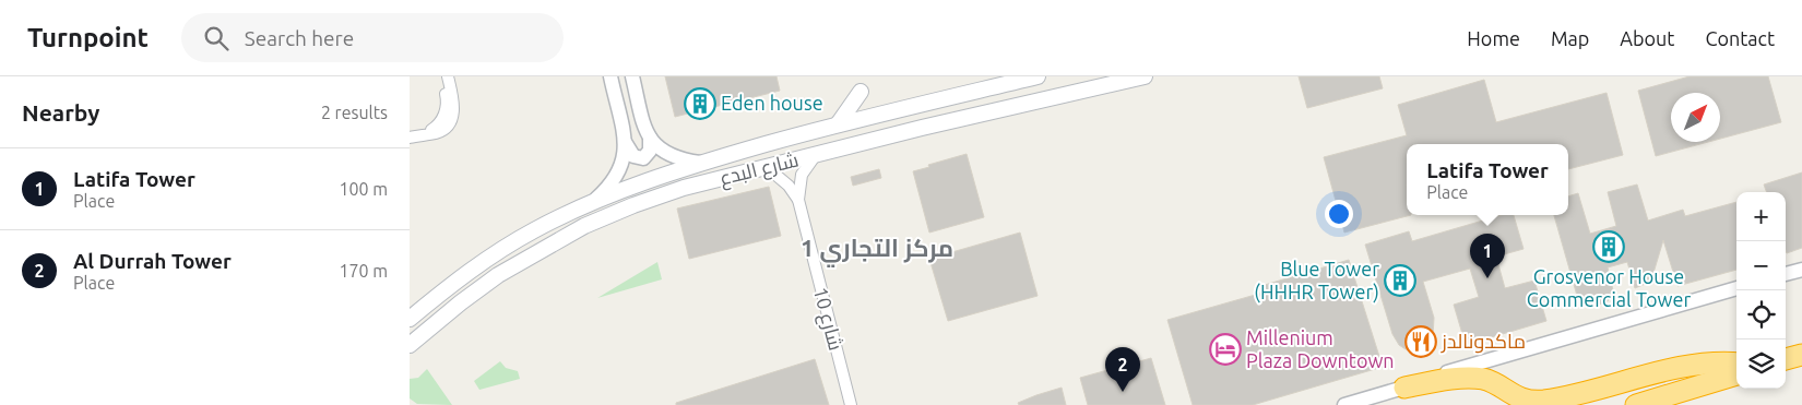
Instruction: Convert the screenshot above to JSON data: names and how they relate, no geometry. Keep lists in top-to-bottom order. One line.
{"streets":{"main road":["شارع البدع"],"street":["شارع 10"]},"crossings":[["شارع البدع","شارع 10"]],"districts":["مركز التجاري 1"],"places":{"building":["Eden house","Grosvenor House Commercial Tower","Blue Tower (HHHR Tower)"],"restaurant":["ماكدونالدز"],"hotel":["Millenium Plaza Downtown"]},"north":"top right","page":{"header":"Turnpoint","search":"Search here","nav":["Home","Map","About","Contact"],"heading":["Nearby","2 results"],"popup":["Latifa Tower","Place"],"list":[{"mark":"1","name":"Latifa Tower","note":"Place","value":"100 m"},{"mark":"2","name":"Al Durrah Tower","note":"Place","value":"170 m"}],"map_buttons":["+","−"],"pins":["1","2"]}}
